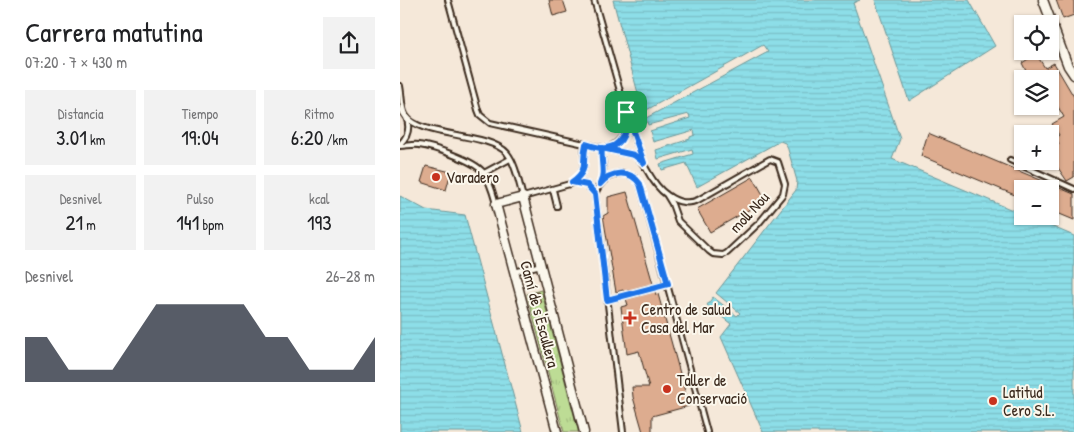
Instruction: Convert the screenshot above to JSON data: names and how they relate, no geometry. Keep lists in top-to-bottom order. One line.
{"streets":{"street":["Camí de s'Escullera"],"lane":["moll Nou"]},"places":{"other":["Varadero","Taller de Conservació","Latitud Cero S.L."],"health":["Centro de salud Casa del Mar"]},"page":{"heading":["Carrera matutina","07:20 · 7 × 430 m"],"map_buttons":["+","−"],"stats":[["Distancia","3.01 km"],["Tiempo","19:04"],["Ritmo","6:20 /km"],["Desnivel","21 m"],["Pulso","141 bpm"],["kcal","193"]],"chart":["Desnivel","26–28 m"]}}
